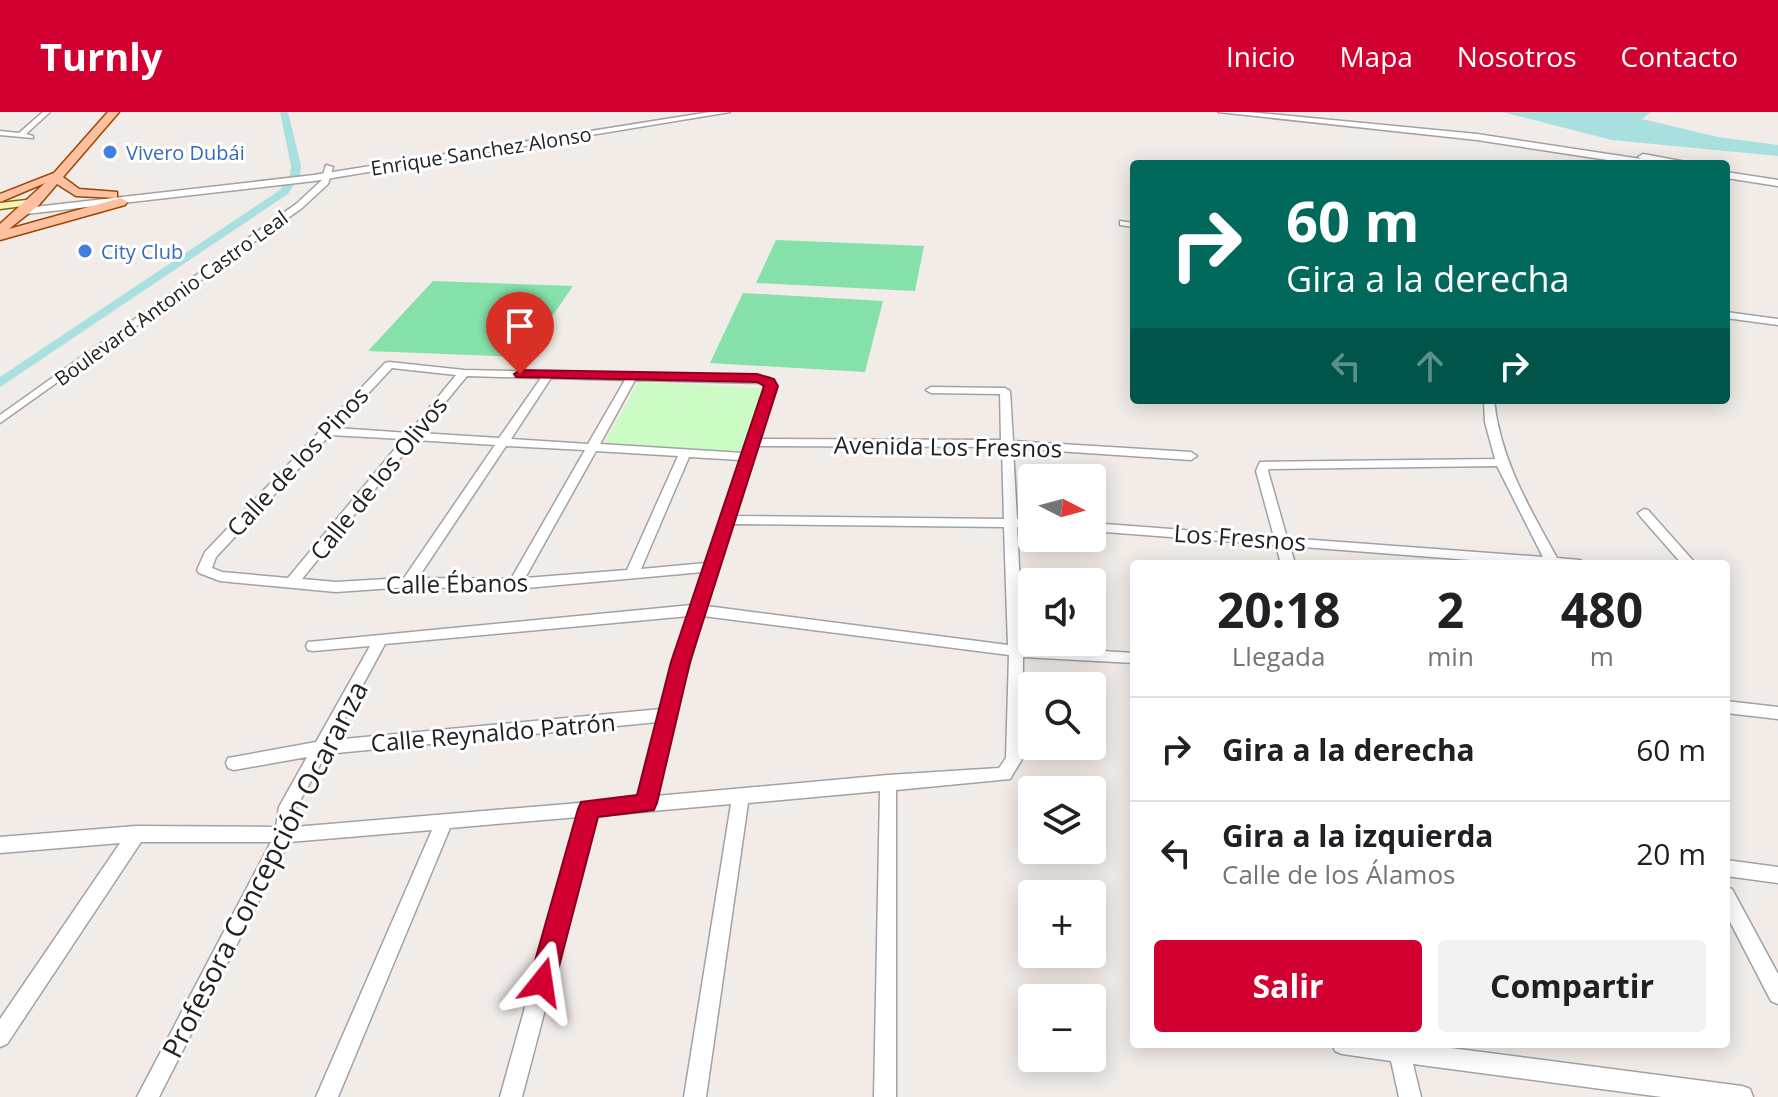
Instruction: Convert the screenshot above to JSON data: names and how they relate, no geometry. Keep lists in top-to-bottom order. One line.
{"streets":{"street":["Enrique Sanchez Alonso","Boulevard Antonio Castro Leal","Avenida Los Fresnos","Calle de los Pinos","Calle de los Olivos","Los Fresnos","Calle Ébanos","Calle Reynaldo Patrón","Profesora Concepción Ocaranza"]},"crossings":[["Enrique Sanchez Alonso","Boulevard Antonio Castro Leal"],["Calle de los Pinos","Calle de los Olivos"],["Calle de los Pinos","Calle Ébanos"],["Calle de los Olivos","Calle Ébanos"],["Calle Reynaldo Patrón","Profesora Concepción Ocaranza"]],"places":["Vivero Dubái","City Club"],"north":"right","page":{"header":"Turnly","nav":["Inicio","Mapa","Nosotros","Contacto"],"turn":["60 m","Gira a la derecha"],"map_buttons":["+","−"],"eta":["20:18","Llegada","2","min","480","m"],"list":[{"name":"Gira a la derecha","value":"60 m"},{"name":"Gira a la izquierda","note":"Calle de los Álamos","value":"20 m"}],"buttons":["Salir","Compartir"]}}
